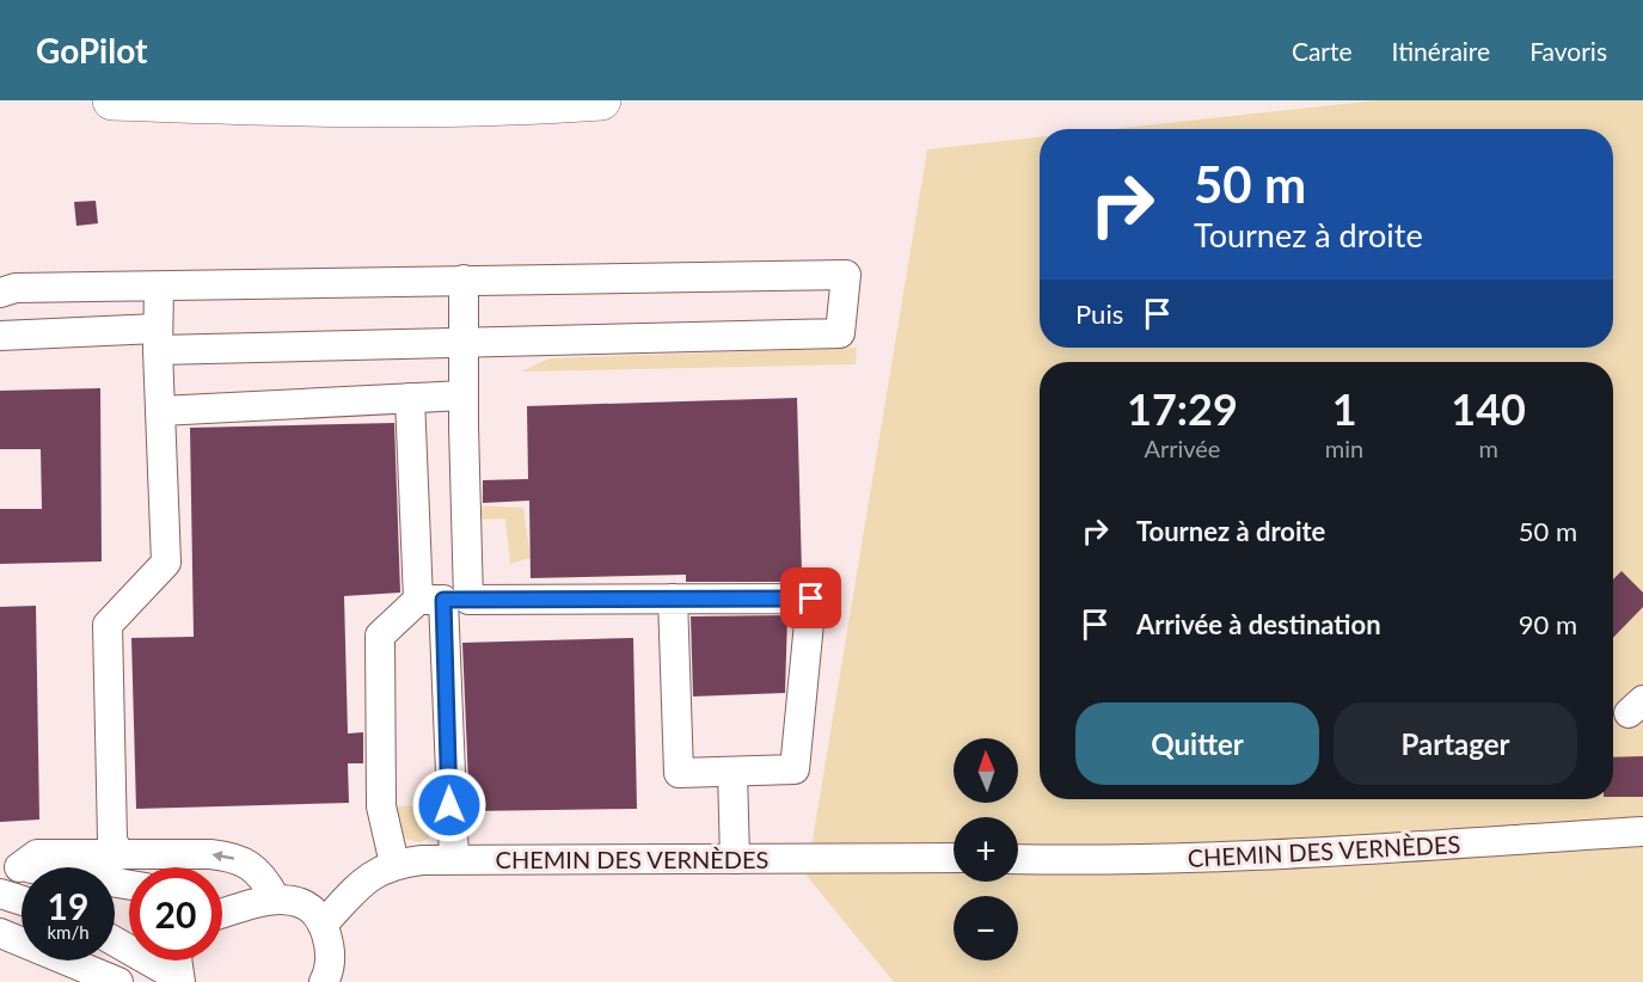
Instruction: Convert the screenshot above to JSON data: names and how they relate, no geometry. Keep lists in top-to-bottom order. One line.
{"streets":{"street":["CHEMIN DES VERNÈDES"]},"north":"top","page":{"header":"GoPilot","nav":["Carte","Itinéraire","Favoris"],"turn":["50 m","Tournez à droite"],"then":"Puis","eta":["17:29","Arrivée","1","min","140","m"],"list":[{"name":"Tournez à droite","value":"50 m"},{"name":"Arrivée à destination","value":"90 m"}],"buttons":["Quitter","Partager"],"map_buttons":["+","−"],"speed":"19 km/h","limit":"20"}}
